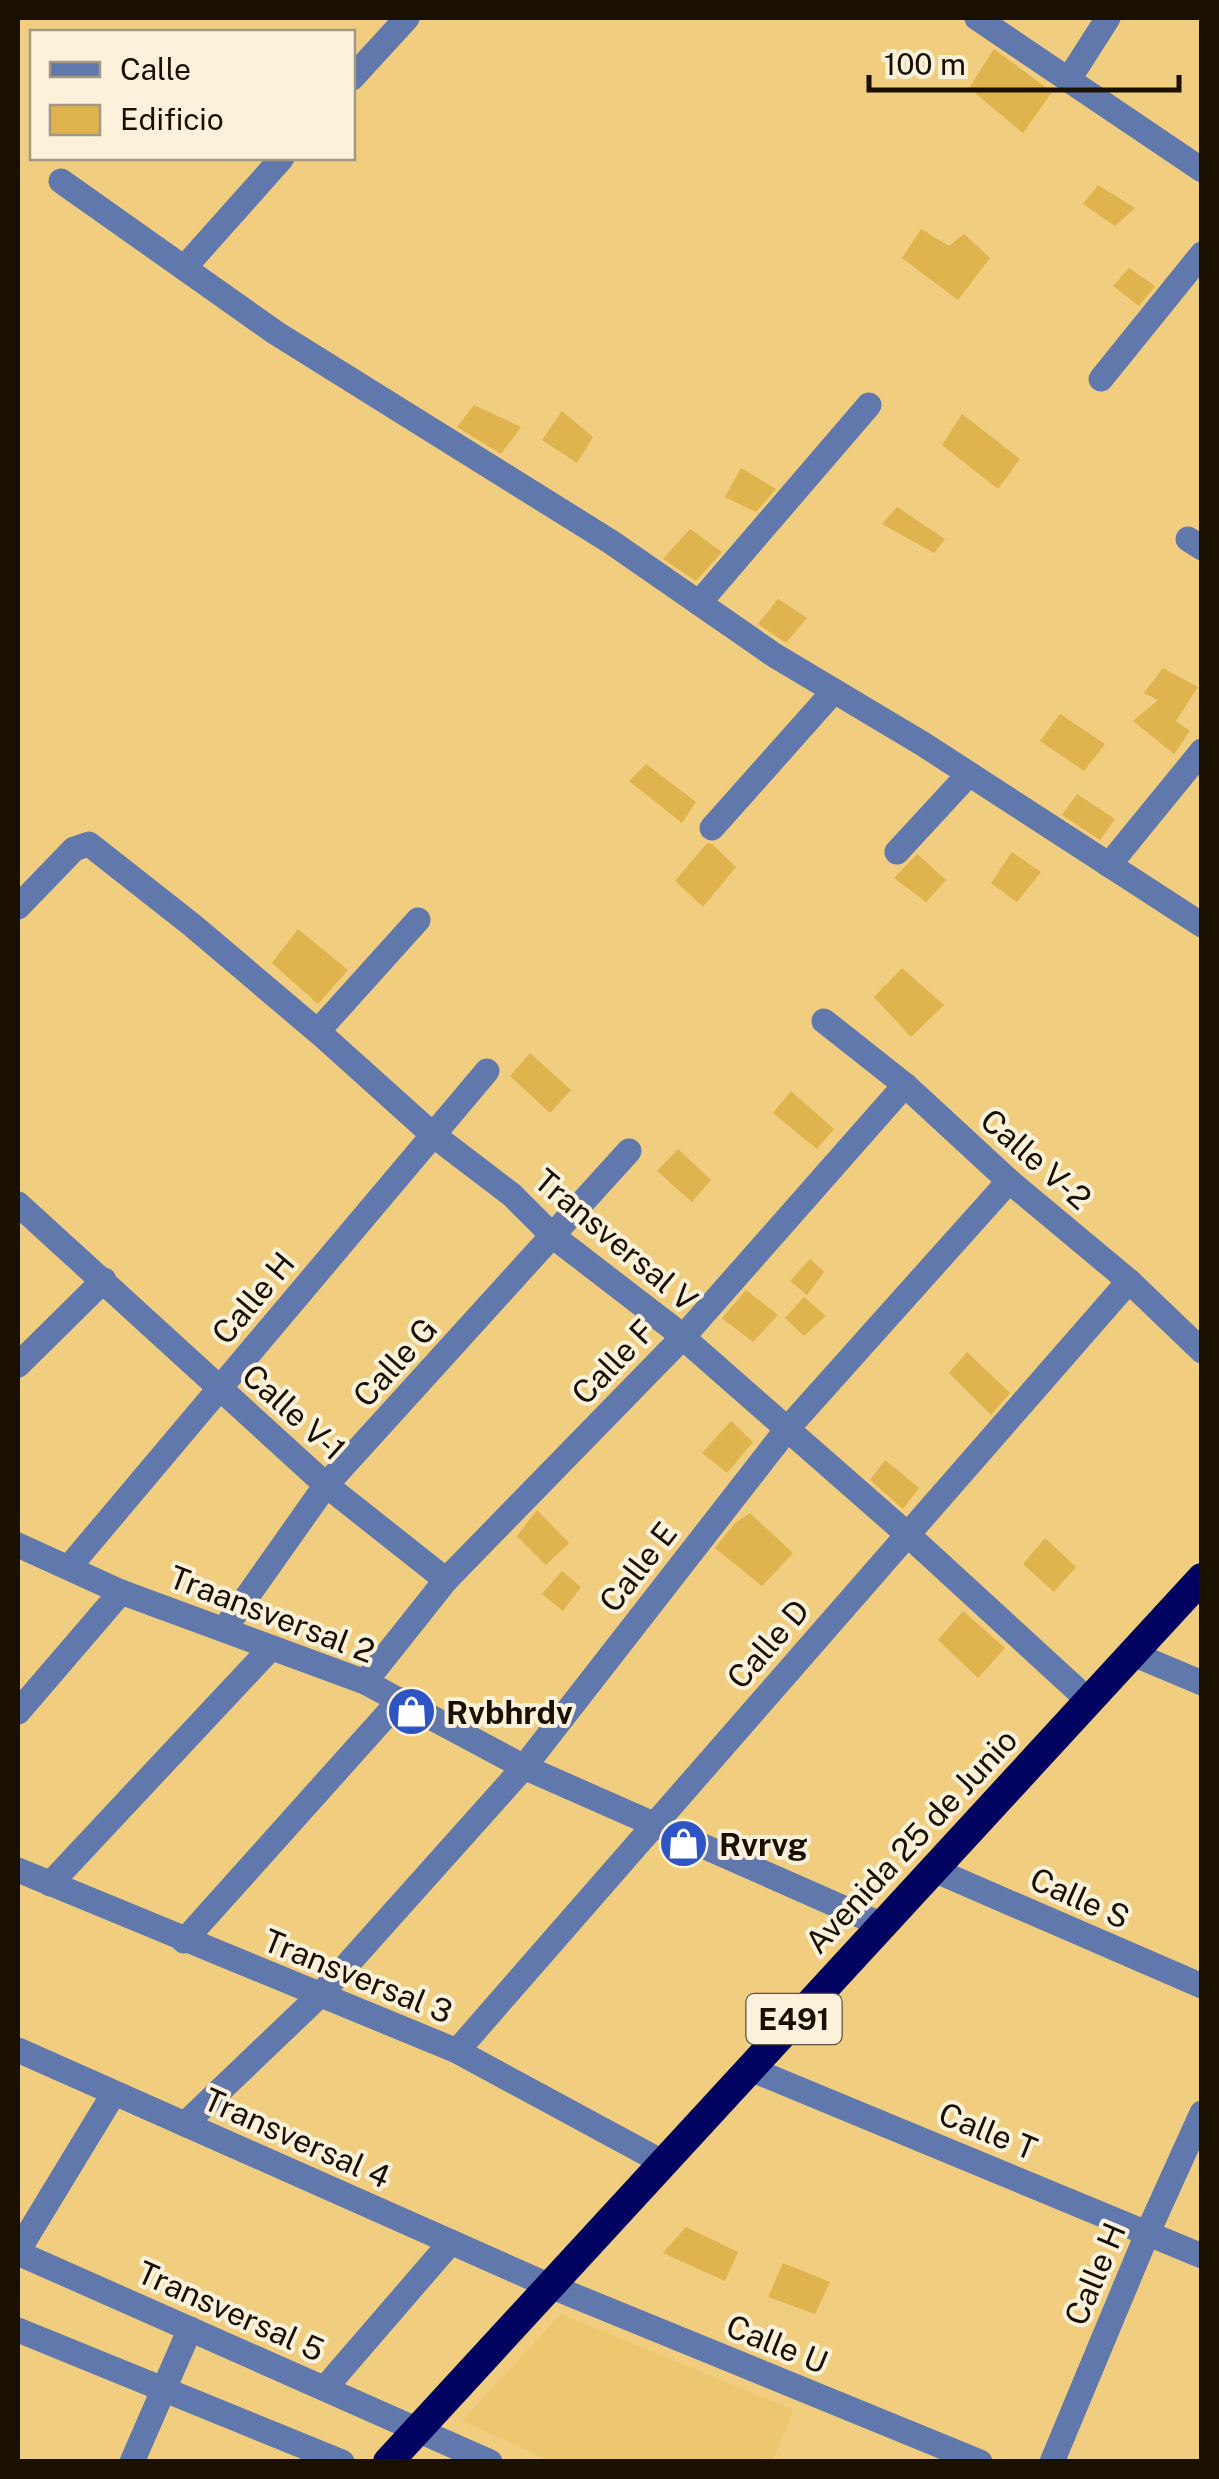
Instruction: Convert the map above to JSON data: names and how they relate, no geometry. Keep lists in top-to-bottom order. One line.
{"streets":{"highway":["Avenida 25 de Junio","E491"],"street":["Calle V-2","Transversal V","Calle H","Calle G","Calle F","Calle V-1","Calle E","Traansversal 2","Calle D","Calle S","Transversal 3","Calle T","Transversal 4","Transversal 5","Calle U"]},"crossings":[["Calle V-2","Calle F"],["Calle V-2","Calle E"],["Calle V-2","Calle D"],["Transversal V","Calle H"],["Transversal V","Calle G"],["Transversal V","Calle F"],["Transversal V","Calle E"],["Transversal V","Calle D"],["Transversal V","Avenida 25 de Junio"],["Calle H","Calle V-1"],["Calle H","Traansversal 2"],["Calle H","Calle T"],["Calle G","Calle V-1"],["Calle G","Traansversal 2"],["Calle F","Calle V-1"],["Calle F","Traansversal 2"],["Calle E","Traansversal 2"],["Calle E","Transversal 3"],["Calle E","Transversal 4"],["Traansversal 2","Calle D"],["Traansversal 2","Avenida 25 de Junio"],["Calle D","Transversal 3"],["Avenida 25 de Junio","Calle S"],["Avenida 25 de Junio","Transversal 3"],["Avenida 25 de Junio","Calle T"],["Avenida 25 de Junio","Transversal 4"],["Avenida 25 de Junio","Transversal 5"],["Avenida 25 de Junio","Calle U"],["Transversal 4","Calle U"]],"places":{"shop":["Rvbhrdv","Rvrvg"]},"legend":["Calle","Edificio"],"scale_bar":"100 m"}
